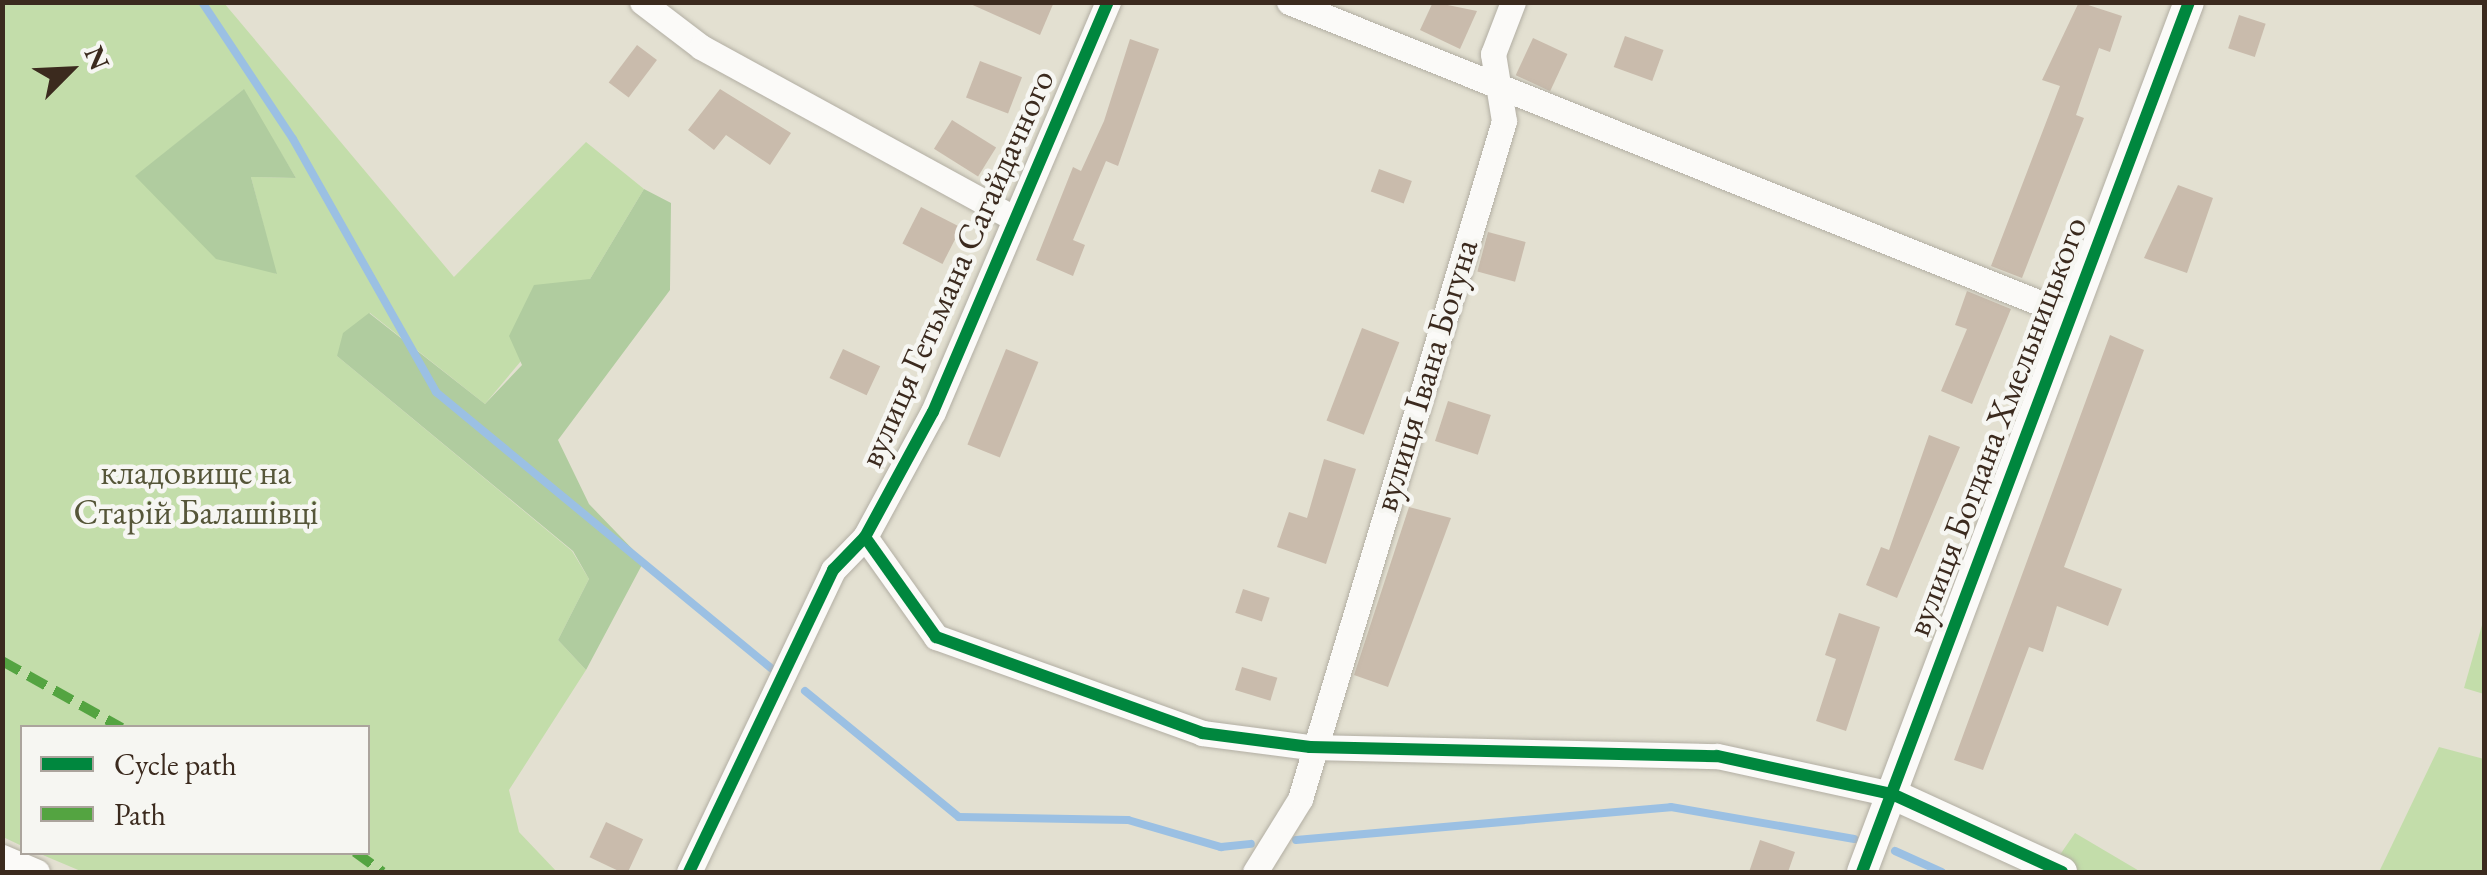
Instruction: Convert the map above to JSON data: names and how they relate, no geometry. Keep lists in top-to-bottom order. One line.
{"streets":{"street":["вулиця Гетьмана Сагайдачного","вулиця Івана Богуна","вулиця Богдана Хмельницького"]},"parks":["кладовище на Старій Балашівці"],"legend":["Cycle path","Path"],"north":"top right"}
